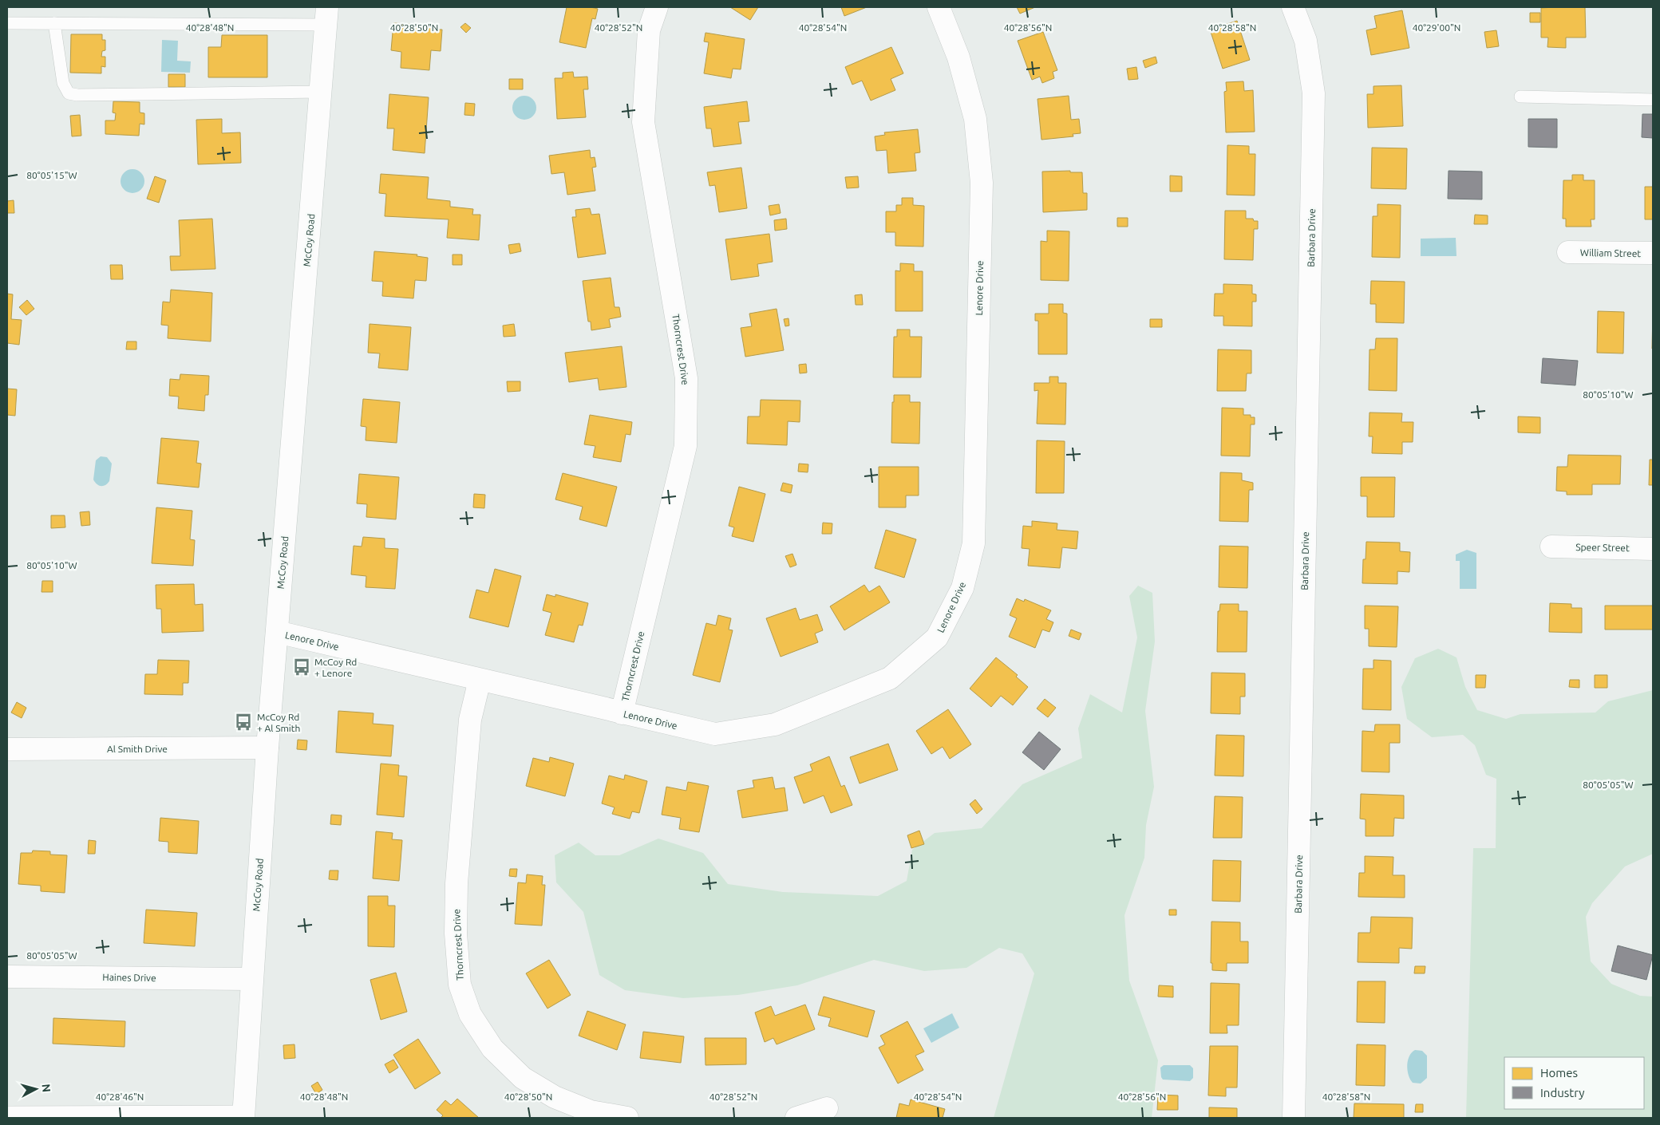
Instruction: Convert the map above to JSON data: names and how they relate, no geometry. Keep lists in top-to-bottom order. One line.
{"streets":{"street":["Barbara Drive","McCoy Road","William Street","Lenore Drive","Thorncrest Drive","Speer Street","Al Smith Drive","Haines Drive"]},"crossings":[["McCoy Road","Lenore Drive"],["McCoy Road","Al Smith Drive"],["McCoy Road","Haines Drive"],["Lenore Drive","Thorncrest Drive"]],"places":{"bus stop":["McCoy Rd + Lenore","McCoy Rd + Al Smith"]},"legend":["Homes","Industry"],"north":"right","coordinates":["40°28'48\"N","40°28'50\"N","40°28'52\"N","40°28'54\"N","40°28'56\"N","40°28'58\"N","40°29'00\"N","80°05'15\"W","80°05'10\"W","80°05'05\"W","40°28'46\"N"]}
